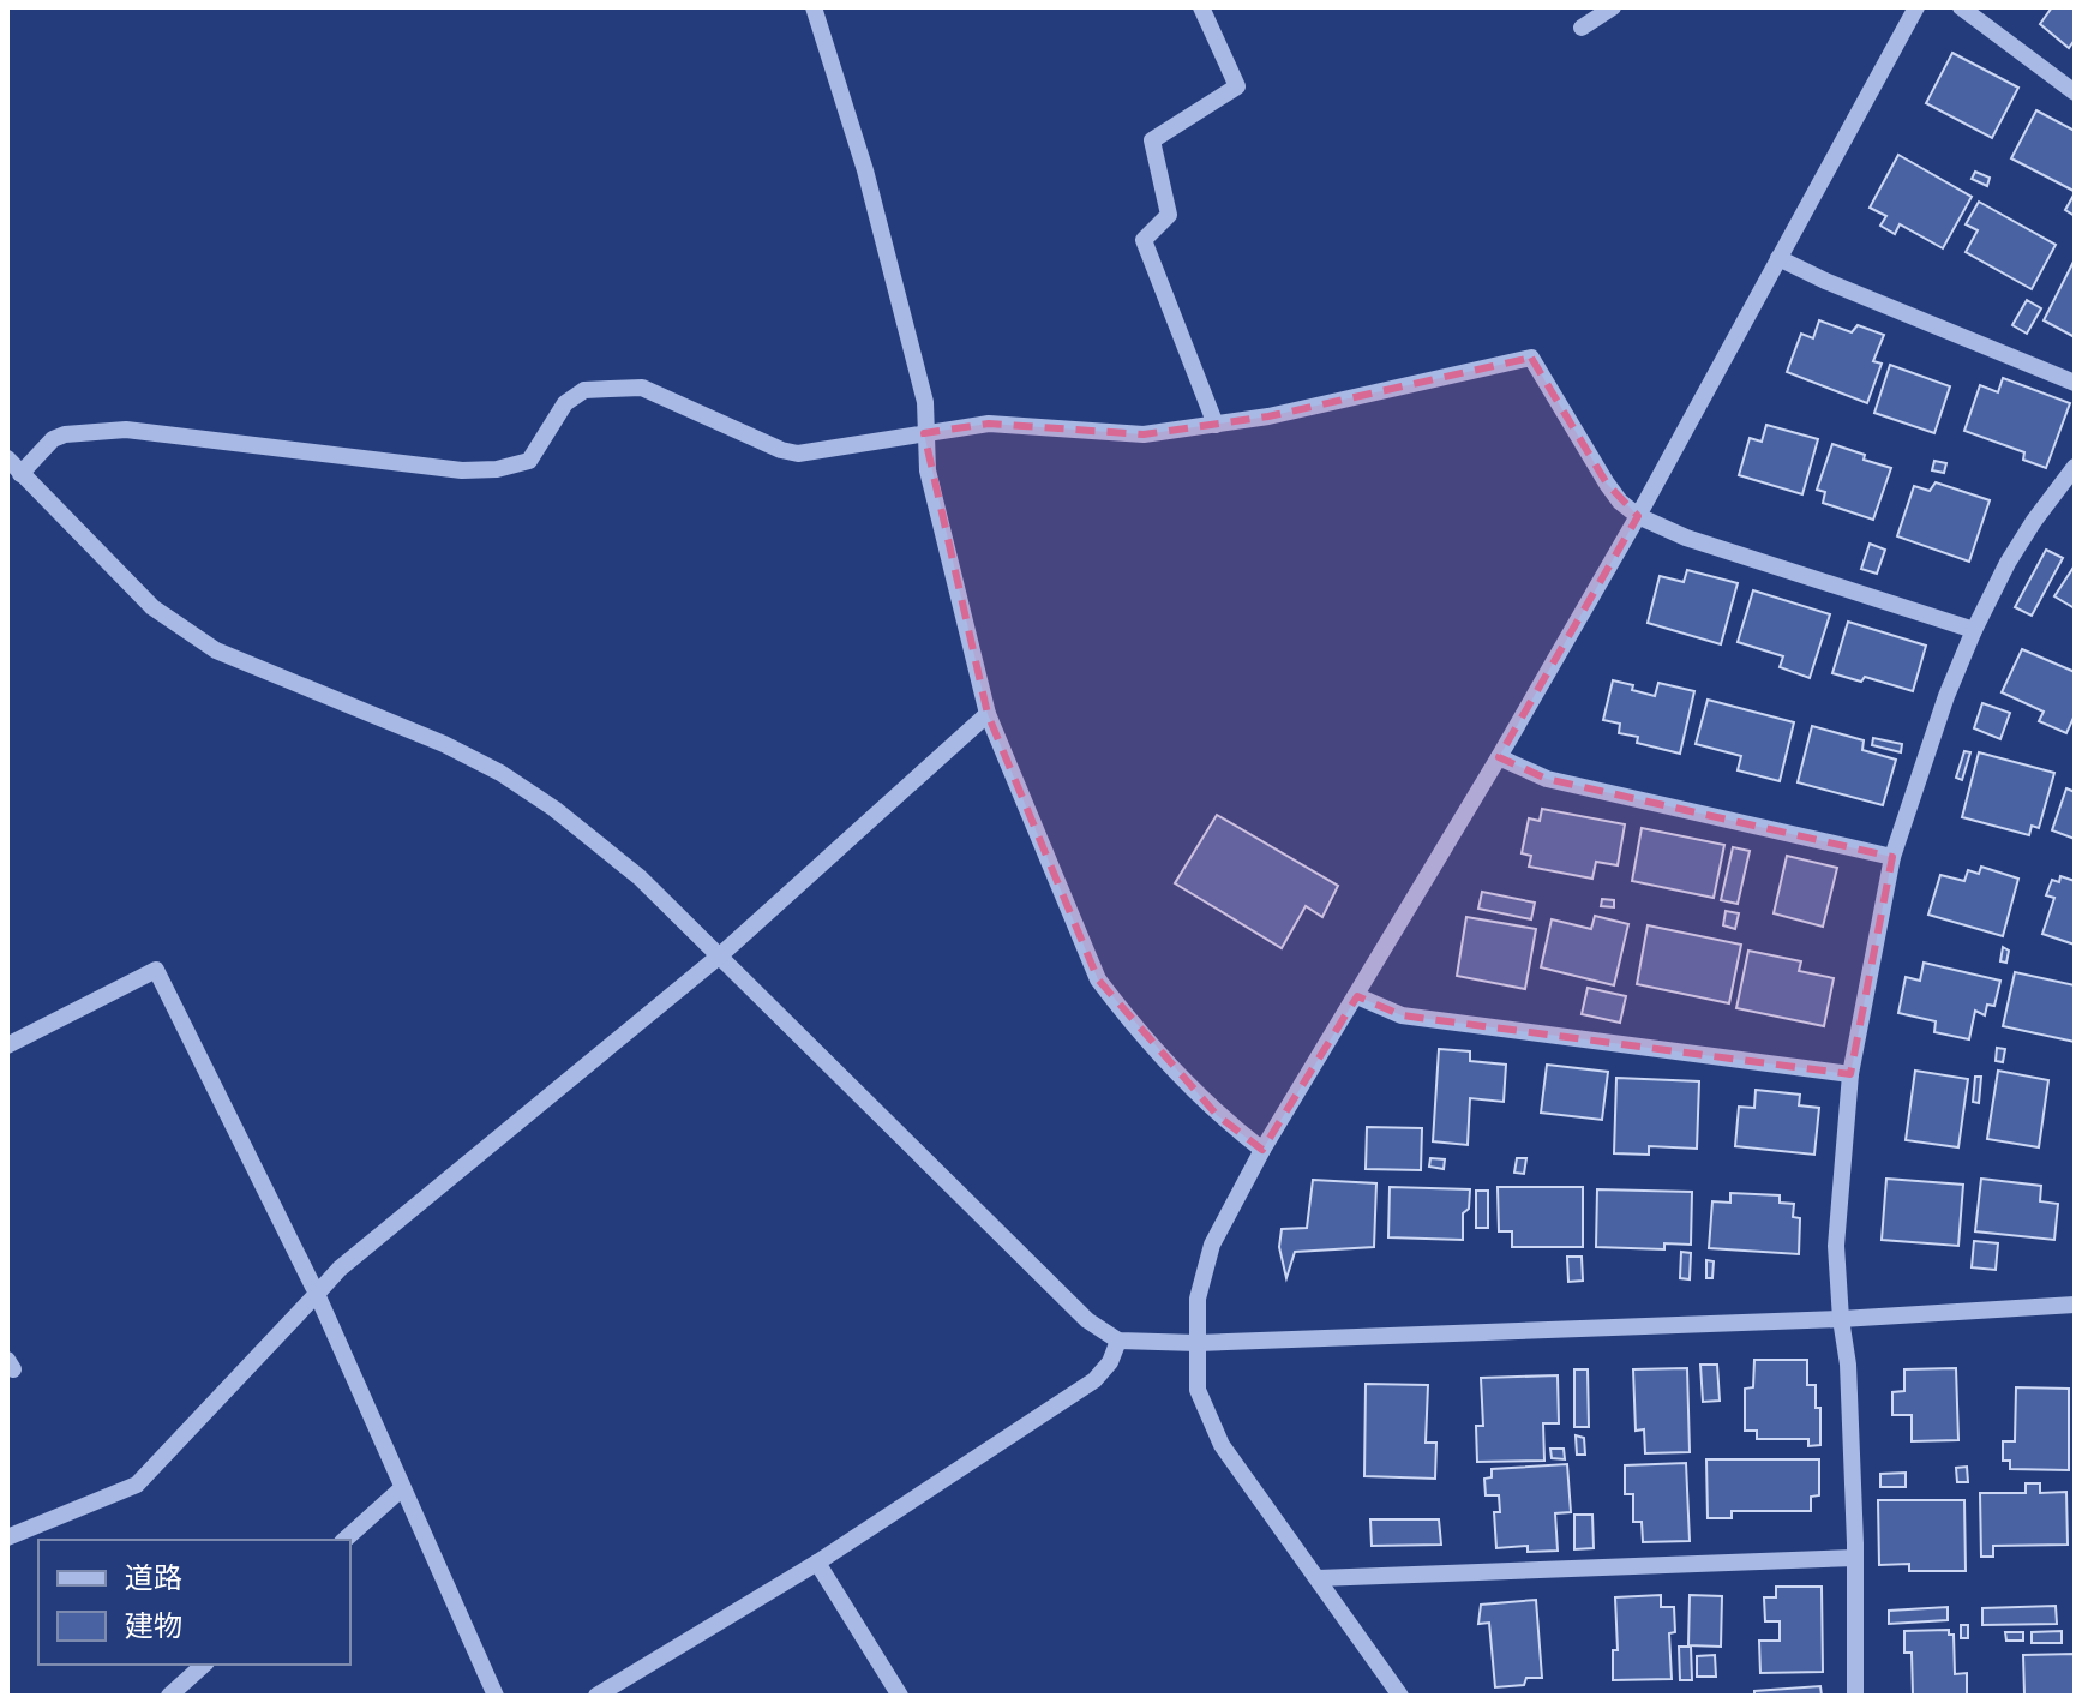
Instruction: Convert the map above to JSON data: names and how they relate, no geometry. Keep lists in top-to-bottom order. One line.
{"legend":["道路","建物"]}
